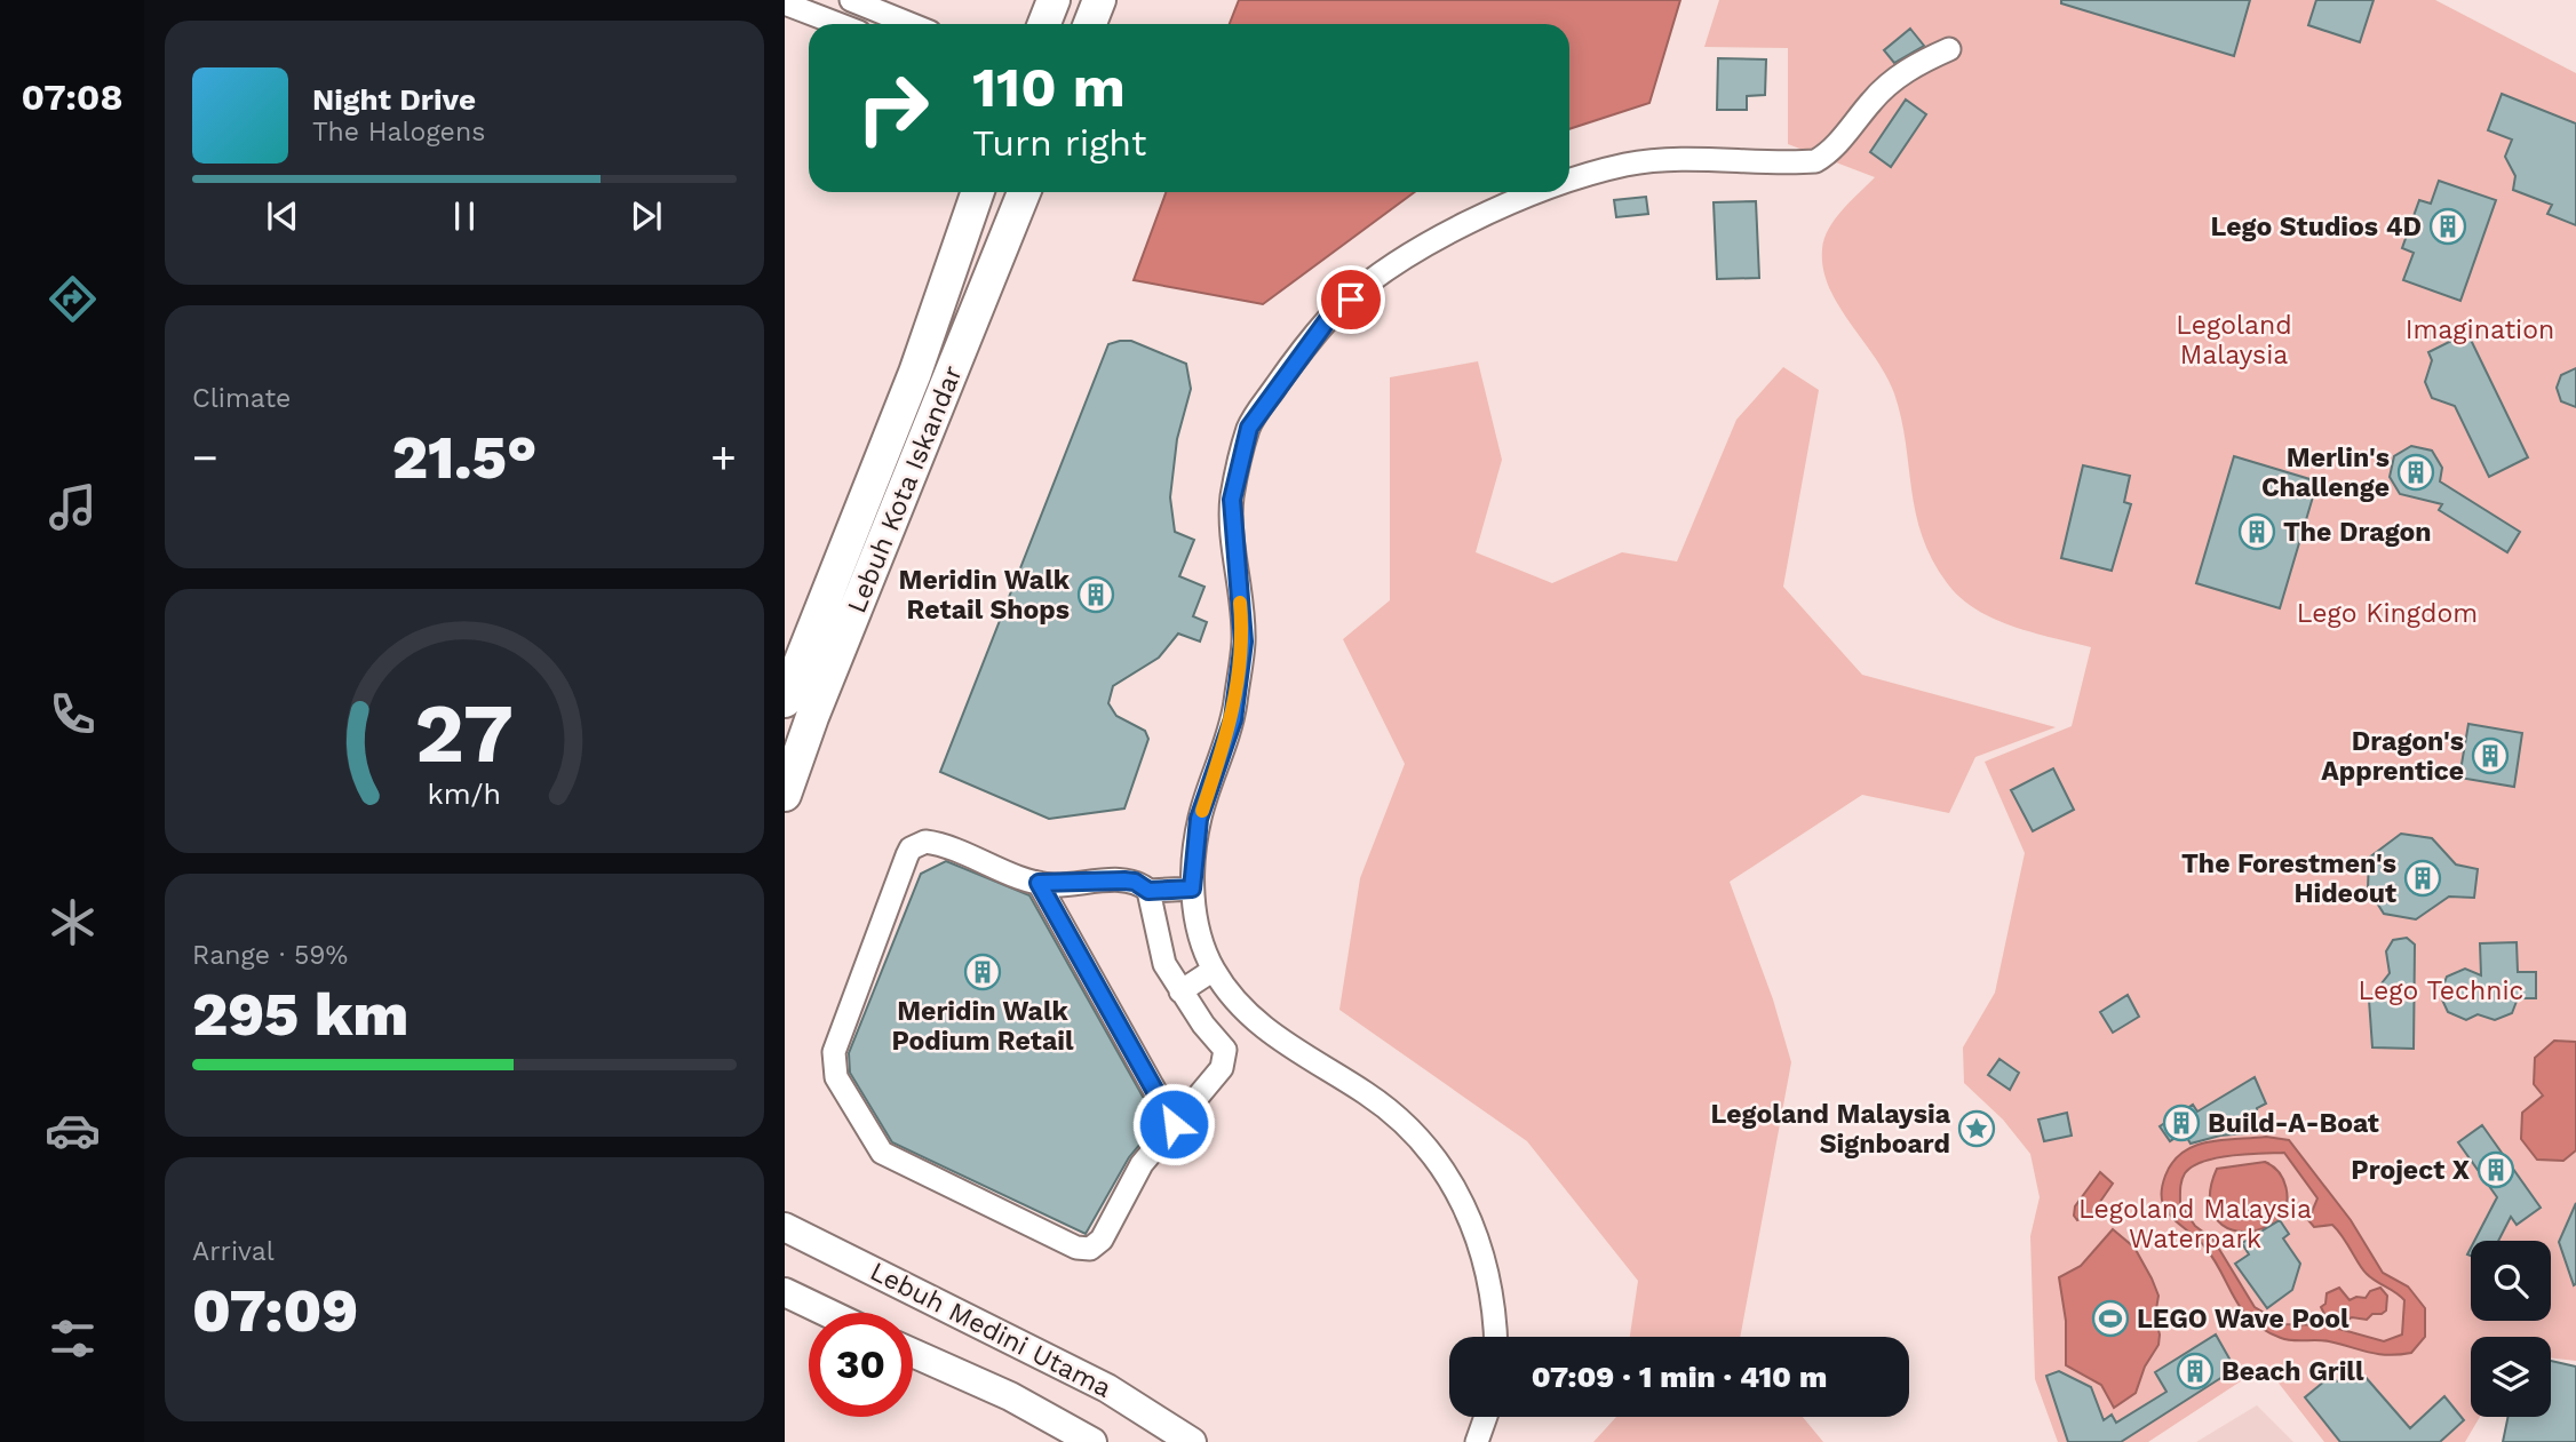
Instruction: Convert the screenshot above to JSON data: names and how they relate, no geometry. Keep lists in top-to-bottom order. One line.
{"streets":{"highway":["Lebuh Kota Iskandar"],"main road":["Lebuh Medini Utama"]},"parks":["Legoland Malaysia","Imagination","Lego Kingdom","Lego Technic","Legoland Malaysia Waterpark"],"places":{"building":["Lego Studios 4D","Merlin's Challenge","The Dragon","Meridin Walk Retail Shops","Dragon's Apprentice","The Forestmen's Hideout","Meridin Walk Podium Retail","Build-A-Boat","Project X","Beach Grill"],"place":["Legoland Malaysia Signboard"],"sports":["LEGO Wave Pool"]},"page":{"tabs":"07:08","turn":["110 m","Turn right"],"song":["Night Drive","The Halogens"],"tile":["Climate",["Range · 59%","295 km"],["Arrival","07:09"]],"heat":["−","21.5°","+"],"limit":"30","trip":"07:09 · 1 min · 410 m","gauge":["27","km/h"]}}
